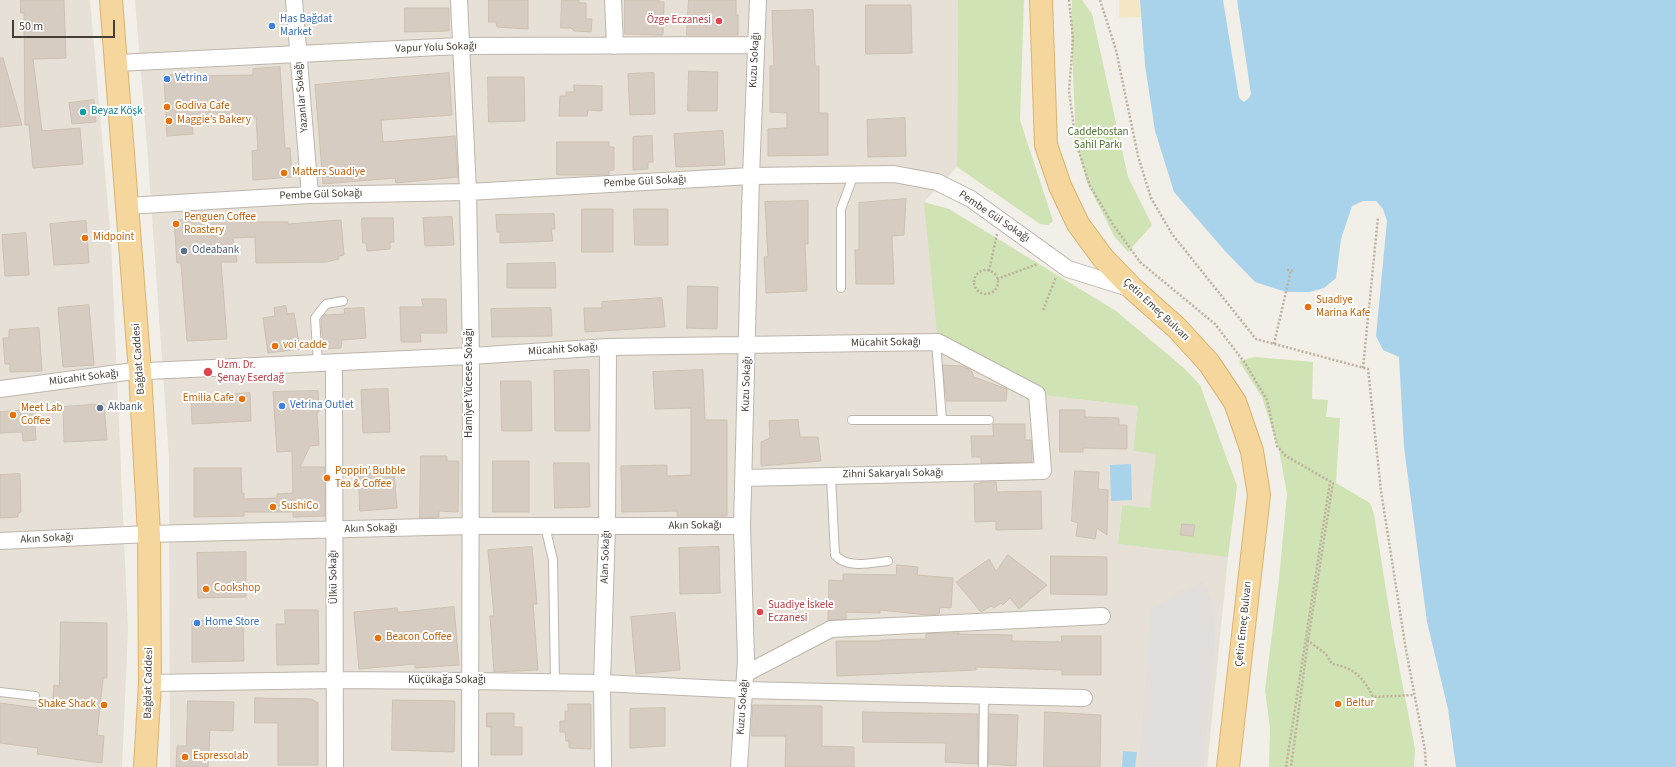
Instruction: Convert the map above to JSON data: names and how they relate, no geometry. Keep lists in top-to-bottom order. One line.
{"streets":{"main road":["Çetin Emeç Bulvarı","Bağdat Caddesi"],"street":["Vapur Yolu Sokağı","Kuzu Sokağı","Yazanlar Sokağı","Pembe Gül Sokağı","Mücahit Sokağı","Hamiyet Yüceses Sokağı","Zihni Sakaryalı Sokağı","Akın Sokağı","Alan Sokağı","Ülkü Sokağı","Küçükağa Sokağı"]},"crossings":[["Vapur Yolu Sokağı","Kuzu Sokağı"],["Vapur Yolu Sokağı","Yazanlar Sokağı"],["Vapur Yolu Sokağı","Bağdat Caddesi"],["Vapur Yolu Sokağı","Hamiyet Yüceses Sokağı"],["Kuzu Sokağı","Pembe Gül Sokağı"],["Kuzu Sokağı","Mücahit Sokağı"],["Kuzu Sokağı","Zihni Sakaryalı Sokağı"],["Kuzu Sokağı","Akın Sokağı"],["Kuzu Sokağı","Küçükağa Sokağı"],["Yazanlar Sokağı","Pembe Gül Sokağı"],["Pembe Gül Sokağı","Çetin Emeç Bulvarı"],["Pembe Gül Sokağı","Bağdat Caddesi"],["Pembe Gül Sokağı","Hamiyet Yüceses Sokağı"],["Mücahit Sokağı","Bağdat Caddesi"],["Mücahit Sokağı","Hamiyet Yüceses Sokağı"],["Mücahit Sokağı","Zihni Sakaryalı Sokağı"],["Mücahit Sokağı","Alan Sokağı"],["Mücahit Sokağı","Ülkü Sokağı"],["Bağdat Caddesi","Akın Sokağı"],["Bağdat Caddesi","Küçükağa Sokağı"],["Hamiyet Yüceses Sokağı","Akın Sokağı"],["Hamiyet Yüceses Sokağı","Küçükağa Sokağı"],["Akın Sokağı","Alan Sokağı"],["Akın Sokağı","Ülkü Sokağı"],["Alan Sokağı","Küçükağa Sokağı"],["Ülkü Sokağı","Küçükağa Sokağı"]],"parks":["Caddebostan Sahil Parkı"],"places":["Özge Eczanesi","Has Bağdat Market","Vetrina","Godiva Cafe","Beyaz Köşk","Maggie’s Bakery","Matters Suadiye","Penguen Coffee Roastery","Midpoint","Odeabank","Suadiye Marina Kafe","voi cadde","Uzm. Dr. Şenay Eserdağ","Emilia Cafe","Vetrina Outlet","Akbank","Meet Lab Coffee","Poppin’ Bubble Tea & Coffee","SushiCo","Cookshop","Suadiye İskele Eczanesi","Home Store","Beacon Coffee","Beltur","Shake Shack","Espressolab"],"scale_bar":"50 m"}
